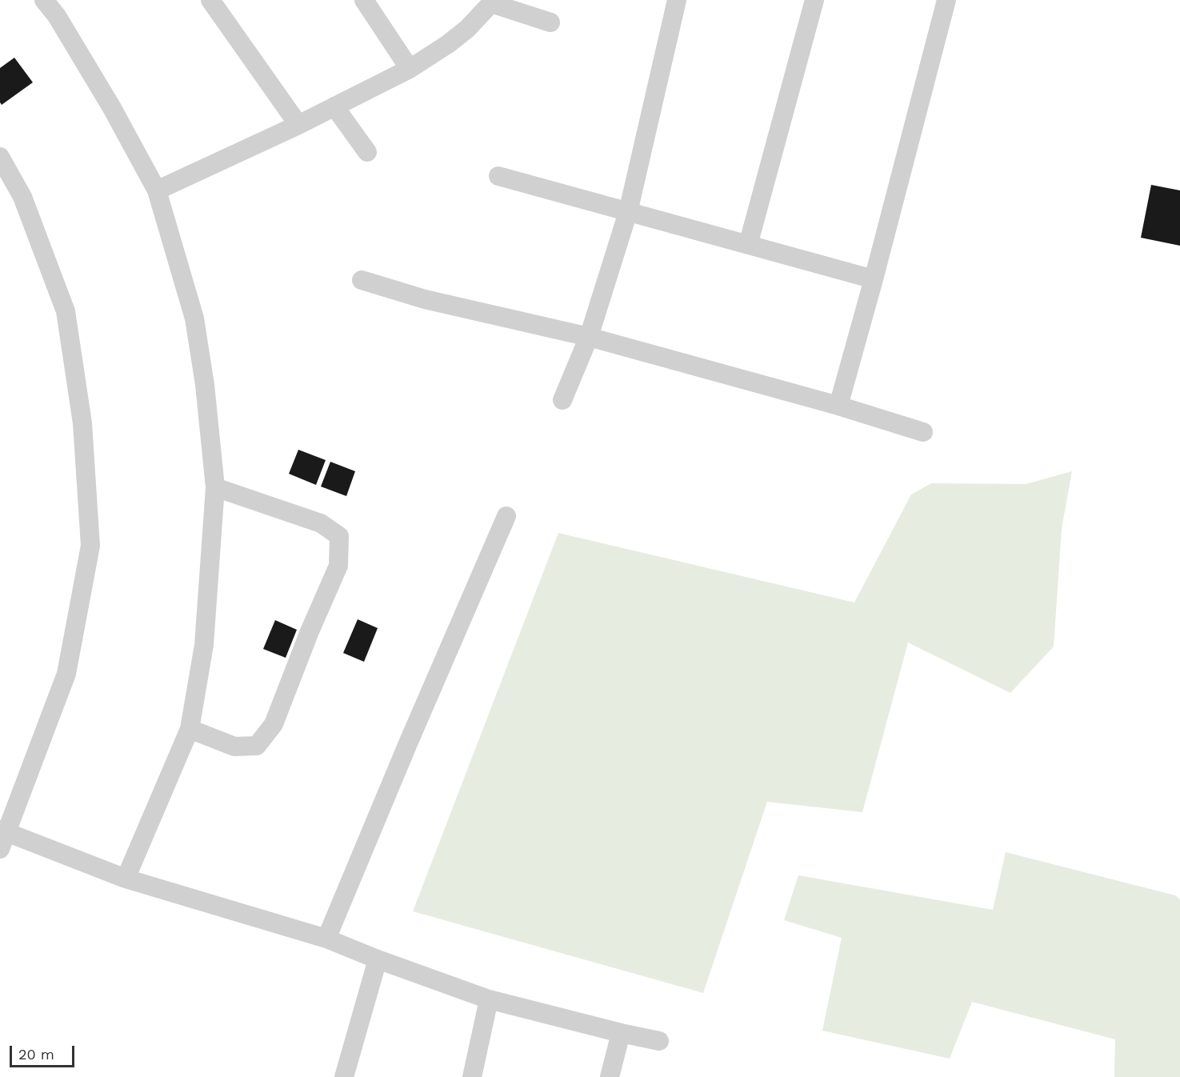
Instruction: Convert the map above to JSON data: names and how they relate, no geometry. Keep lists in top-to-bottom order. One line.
{"scale_bar":"20 m"}
